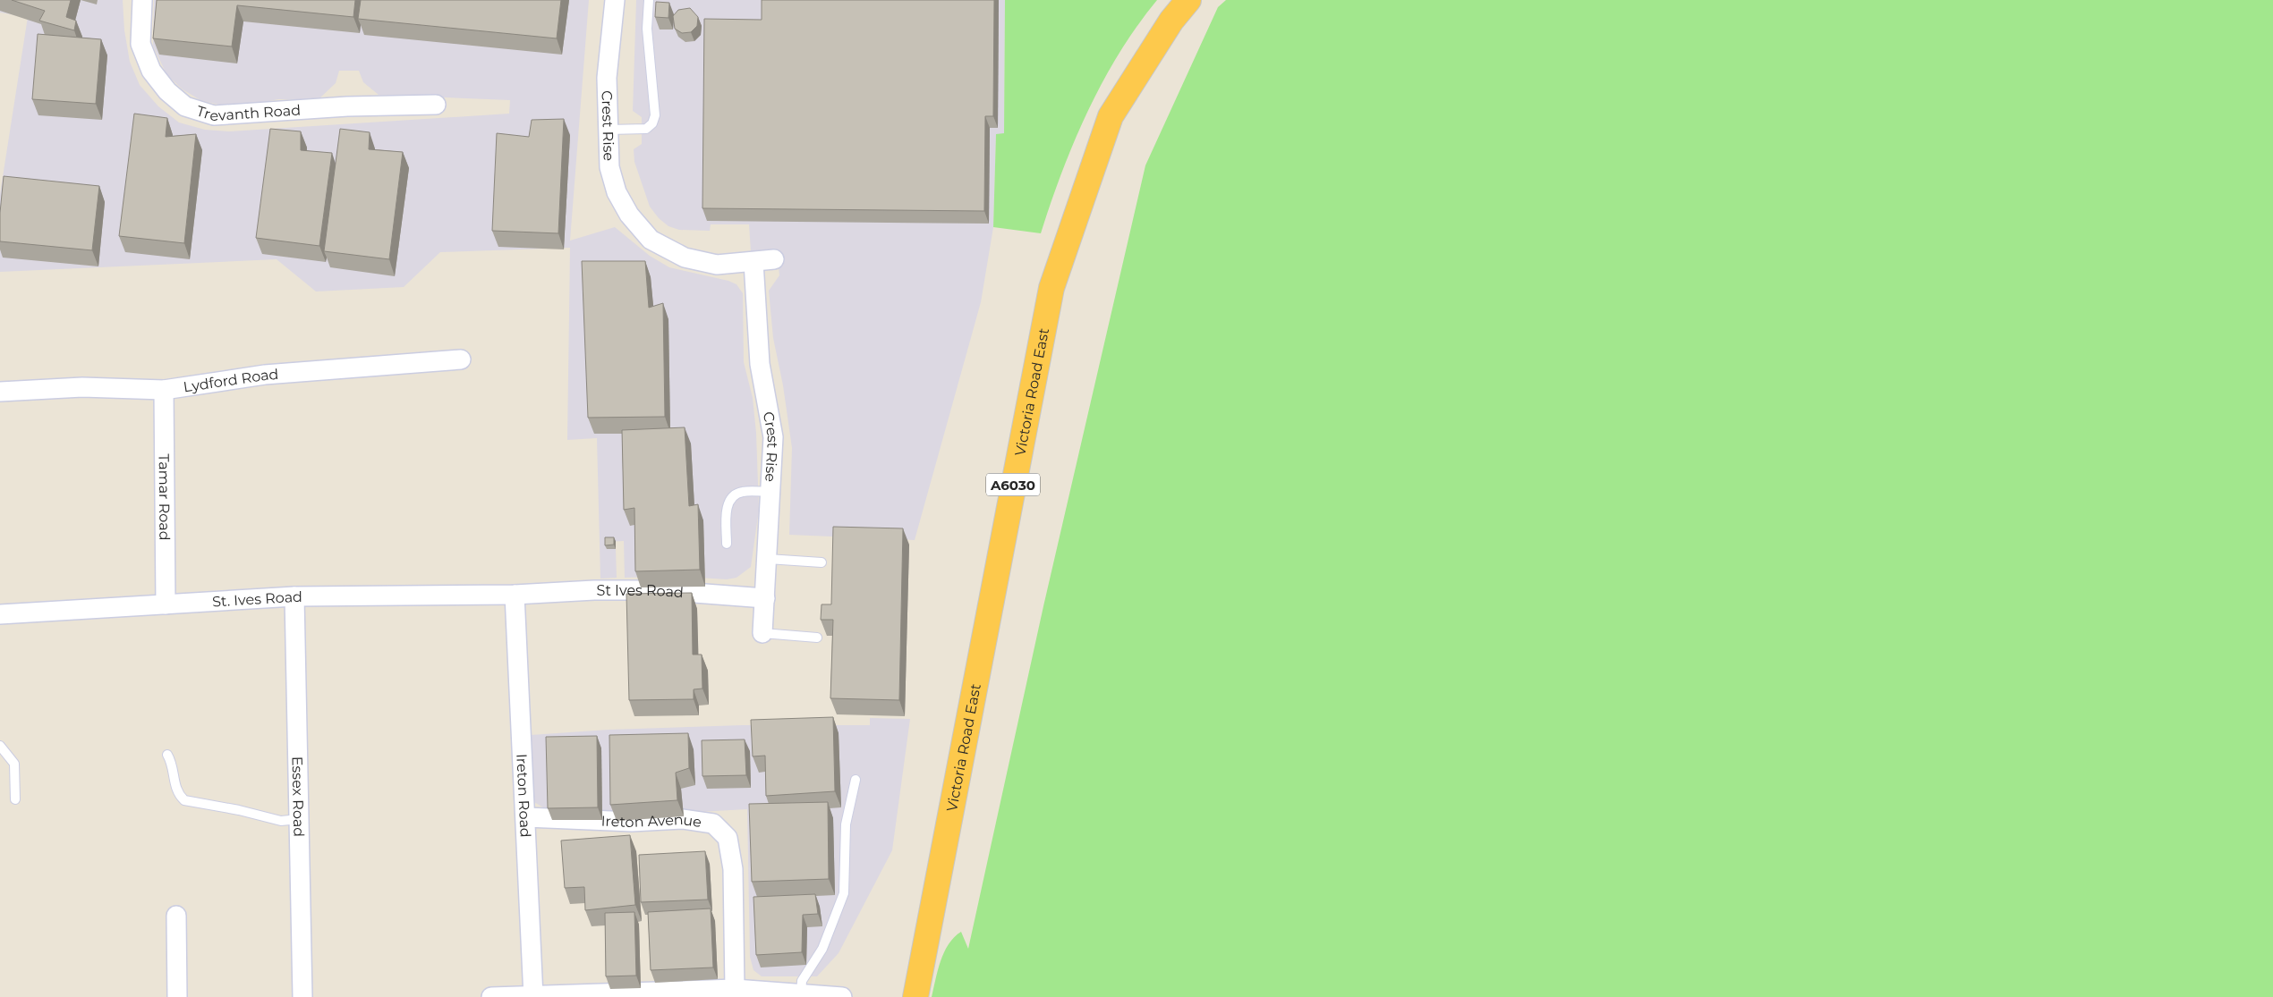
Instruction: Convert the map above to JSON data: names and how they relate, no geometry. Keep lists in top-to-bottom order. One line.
{"streets":{"highway":["Victoria Road East","A6030"],"street":["Trevanth Road","Crest Rise","Lydford Road","Tamar Road","St Ives Road","St. Ives Road","Ireton Road","Essex Road","Ireton Avenue"]},"crossings":[["Crest Rise","St Ives Road"],["Lydford Road","Tamar Road"],["Tamar Road","St. Ives Road"],["St Ives Road","St. Ives Road"],["St Ives Road","Ireton Road"],["St. Ives Road","Ireton Road"],["St. Ives Road","Essex Road"],["Ireton Road","Ireton Avenue"]]}
